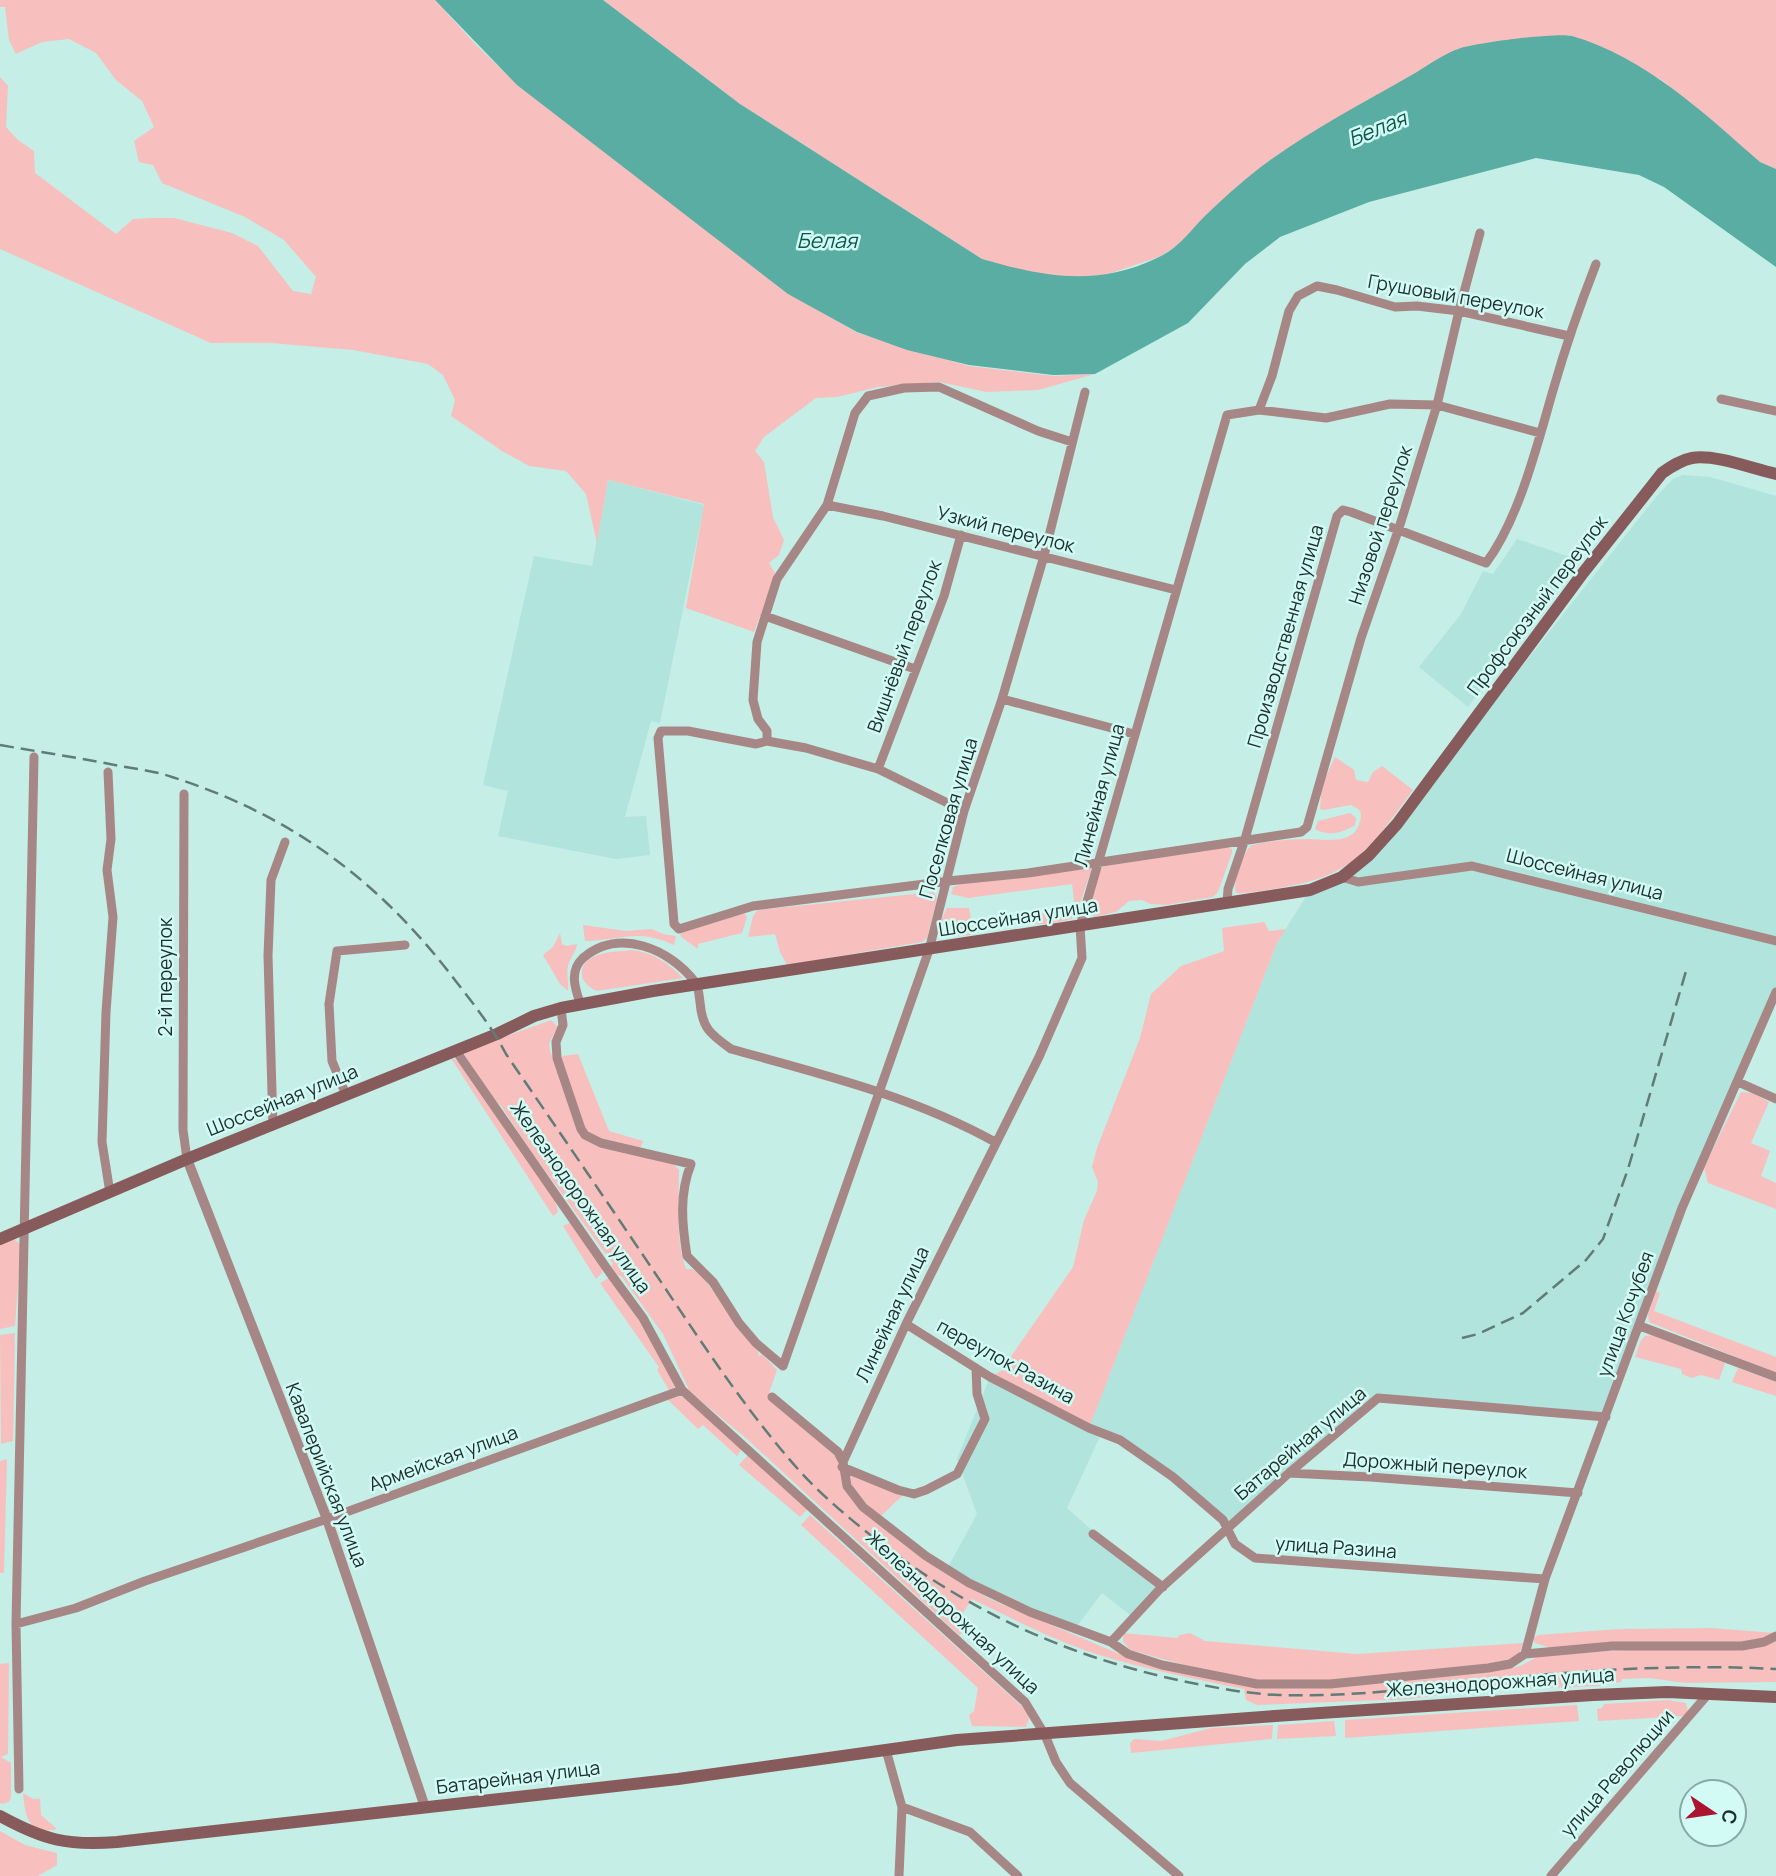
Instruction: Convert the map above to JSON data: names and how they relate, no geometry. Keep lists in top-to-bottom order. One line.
{"streets":{"main road":["Профсоюзный переулок","Шоссейная улица","Железнодорожная улица","Батарейная улица"],"street":["Грушовый переулок","Низовой переулок","Узкий переулок","Производственная улица","Вишнёвый переулок","Линейная улица","Поселковая улица","2-й переулок","улица Кочубея","переулок Разина","Армейская улица","Дорожный переулок","Кавалерийская улица","улица Разина","улица Революции"]},"crossings":[["Грушовый переулок","Низовой переулок"],["Грушовый переулок","Производственная улица"],["Грушовый переулок","Линейная улица"],["Низовой переулок","Производственная улица"],["Узкий переулок","Вишнёвый переулок"],["Узкий переулок","Линейная улица"],["Узкий переулок","Поселковая улица"],["Профсоюзный переулок","Шоссейная улица"],["Производственная улица","Шоссейная улица"],["Линейная улица","Шоссейная улица"],["Линейная улица","Железнодорожная улица"],["Линейная улица","переулок Разина"],["Поселковая улица","Шоссейная улица"],["Поселковая улица","Железнодорожная улица"],["Шоссейная улица","2-й переулок"],["Шоссейная улица","Железнодорожная улица"],["Шоссейная улица","Кавалерийская улица"],["2-й переулок","Кавалерийская улица"],["Железнодорожная улица","улица Кочубея"],["Железнодорожная улица","Батарейная улица"],["Железнодорожная улица","Армейская улица"],["Железнодорожная улица","улица Революции"],["улица Кочубея","Батарейная улица"],["улица Кочубея","Дорожный переулок"],["улица Кочубея","улица Разина"],["переулок Разина","улица Разина"],["Батарейная улица","Дорожный переулок"],["Батарейная улица","Кавалерийская улица"],["Батарейная улица","улица Разина"],["Армейская улица","Кавалерийская улица"]],"water":["Белая"],"north":"right"}
